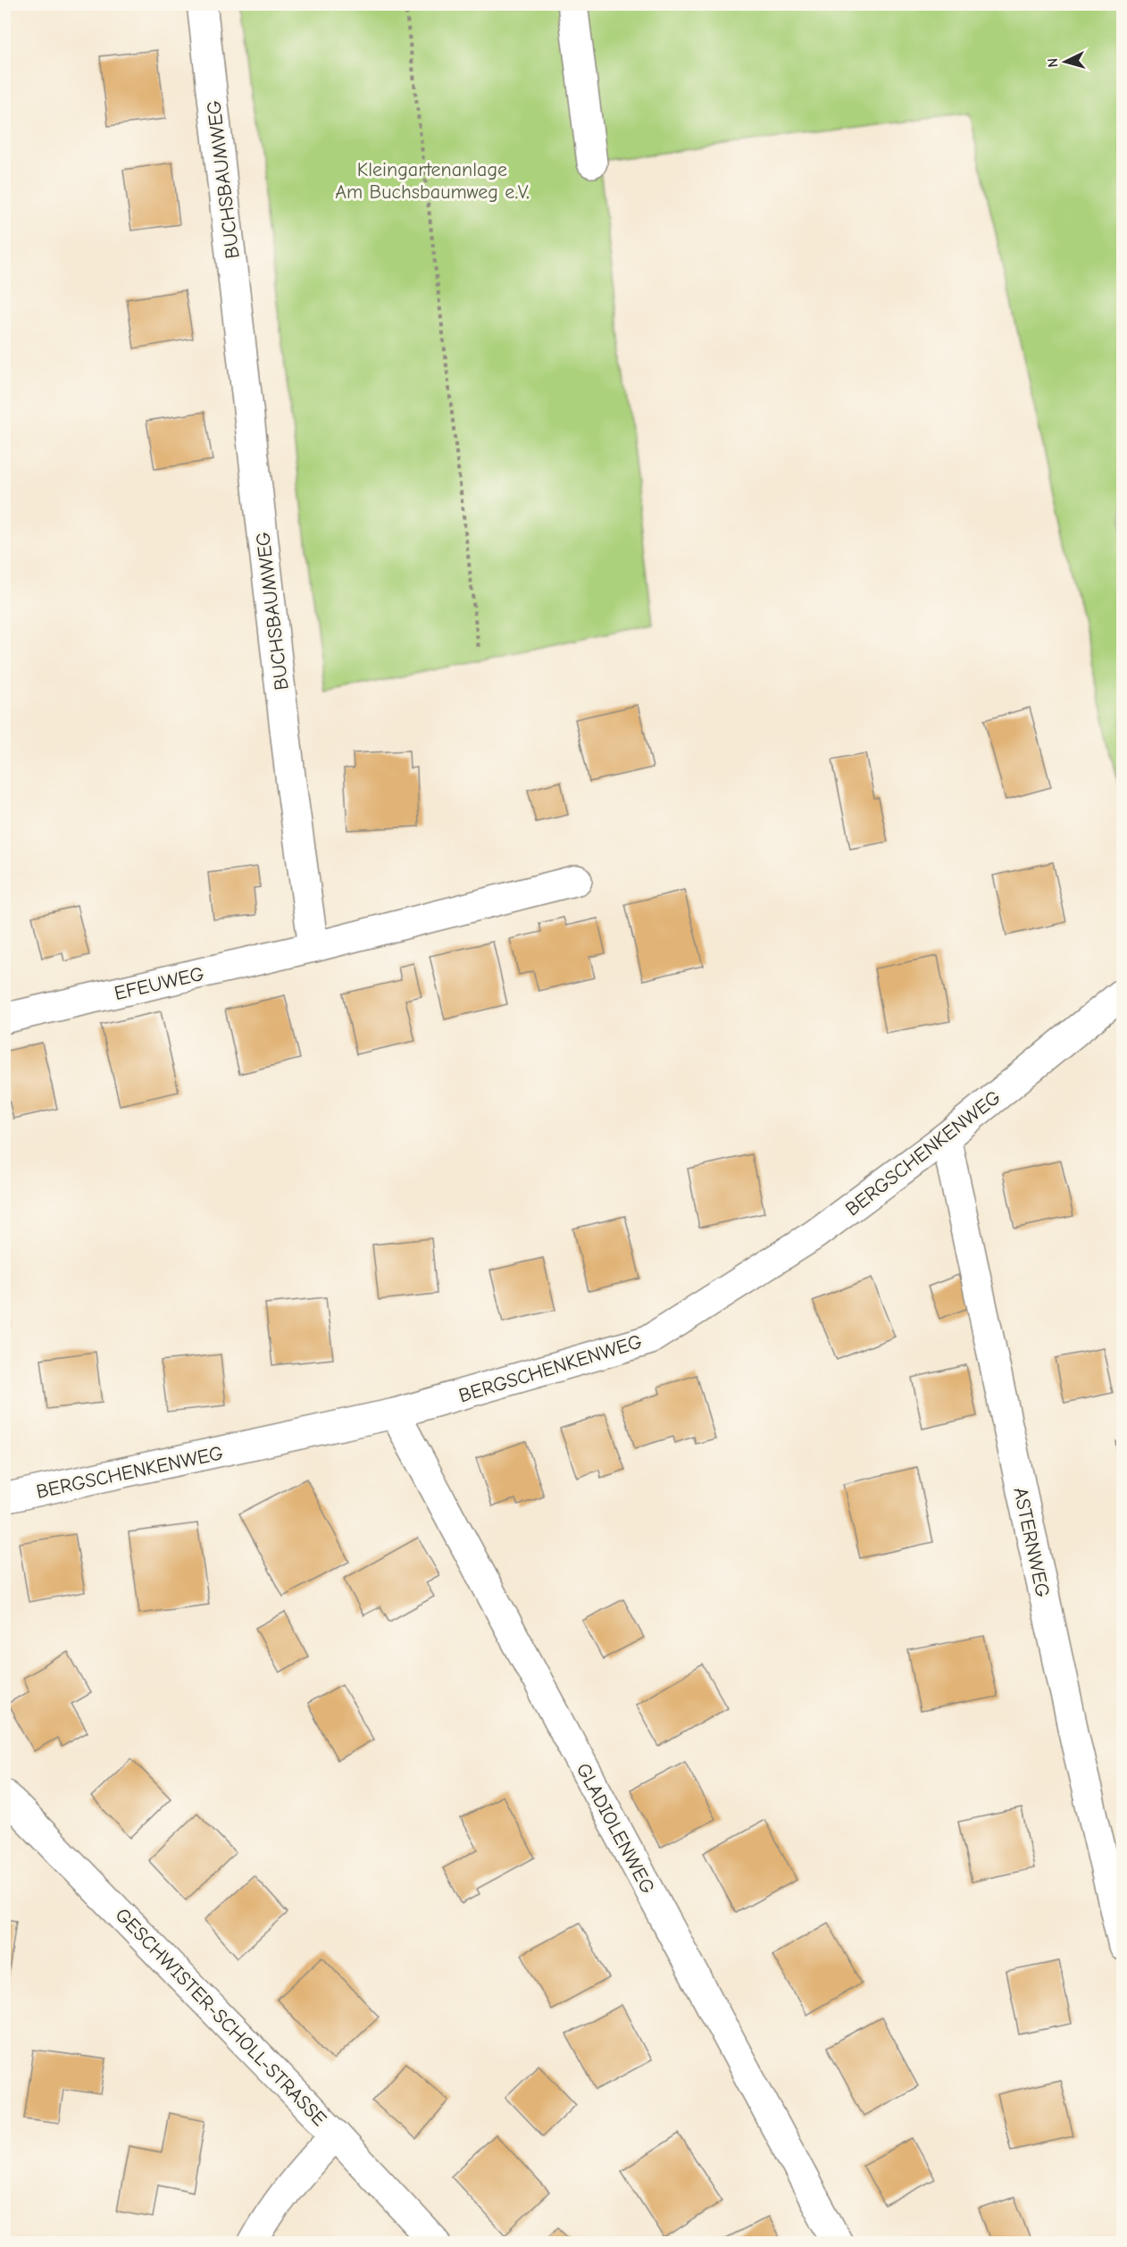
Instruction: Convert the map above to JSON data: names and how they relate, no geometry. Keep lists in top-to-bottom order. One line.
{"streets":{"street":["BUCHSBAUMWEG","EFEUWEG","BERGSCHENKENWEG","ASTERNWEG","GLADIOLENWEG","GESCHWISTER-SCHOLL-STRASSE"]},"crossings":[["BUCHSBAUMWEG","EFEUWEG"],["BERGSCHENKENWEG","ASTERNWEG"],["BERGSCHENKENWEG","GLADIOLENWEG"]],"parks":["Kleingartenanlage Am Buchsbaumweg e.V."],"north":"left"}
